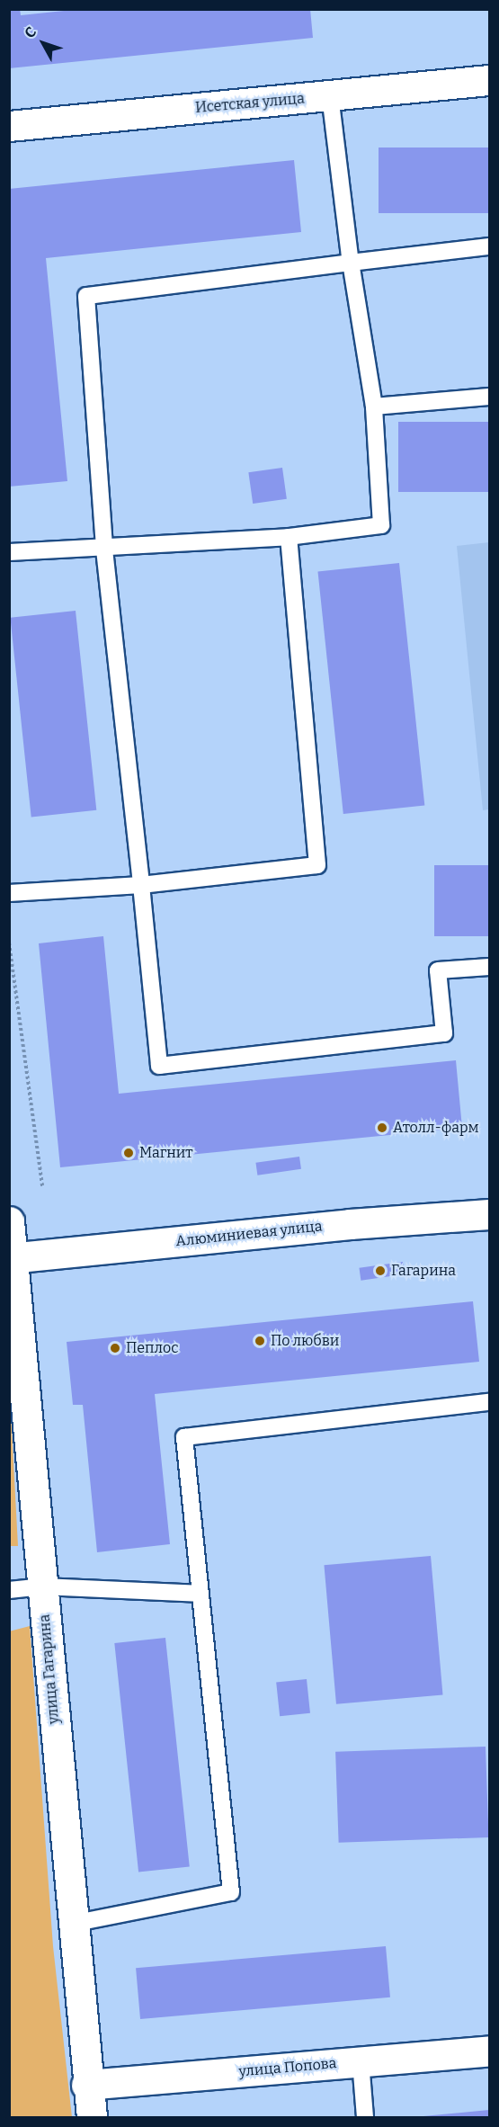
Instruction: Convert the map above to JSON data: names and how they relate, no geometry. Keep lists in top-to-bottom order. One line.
{"streets":{"street":["Исетская улица","Алюминиевая улица","улица Гагарина","улица Попова"]},"crossings":[["Алюминиевая улица","улица Гагарина"],["улица Гагарина","улица Попова"]],"places":["Атолл-фарм","Магнит","Гагарина","По любви","Пеплос"],"north":"top left"}
